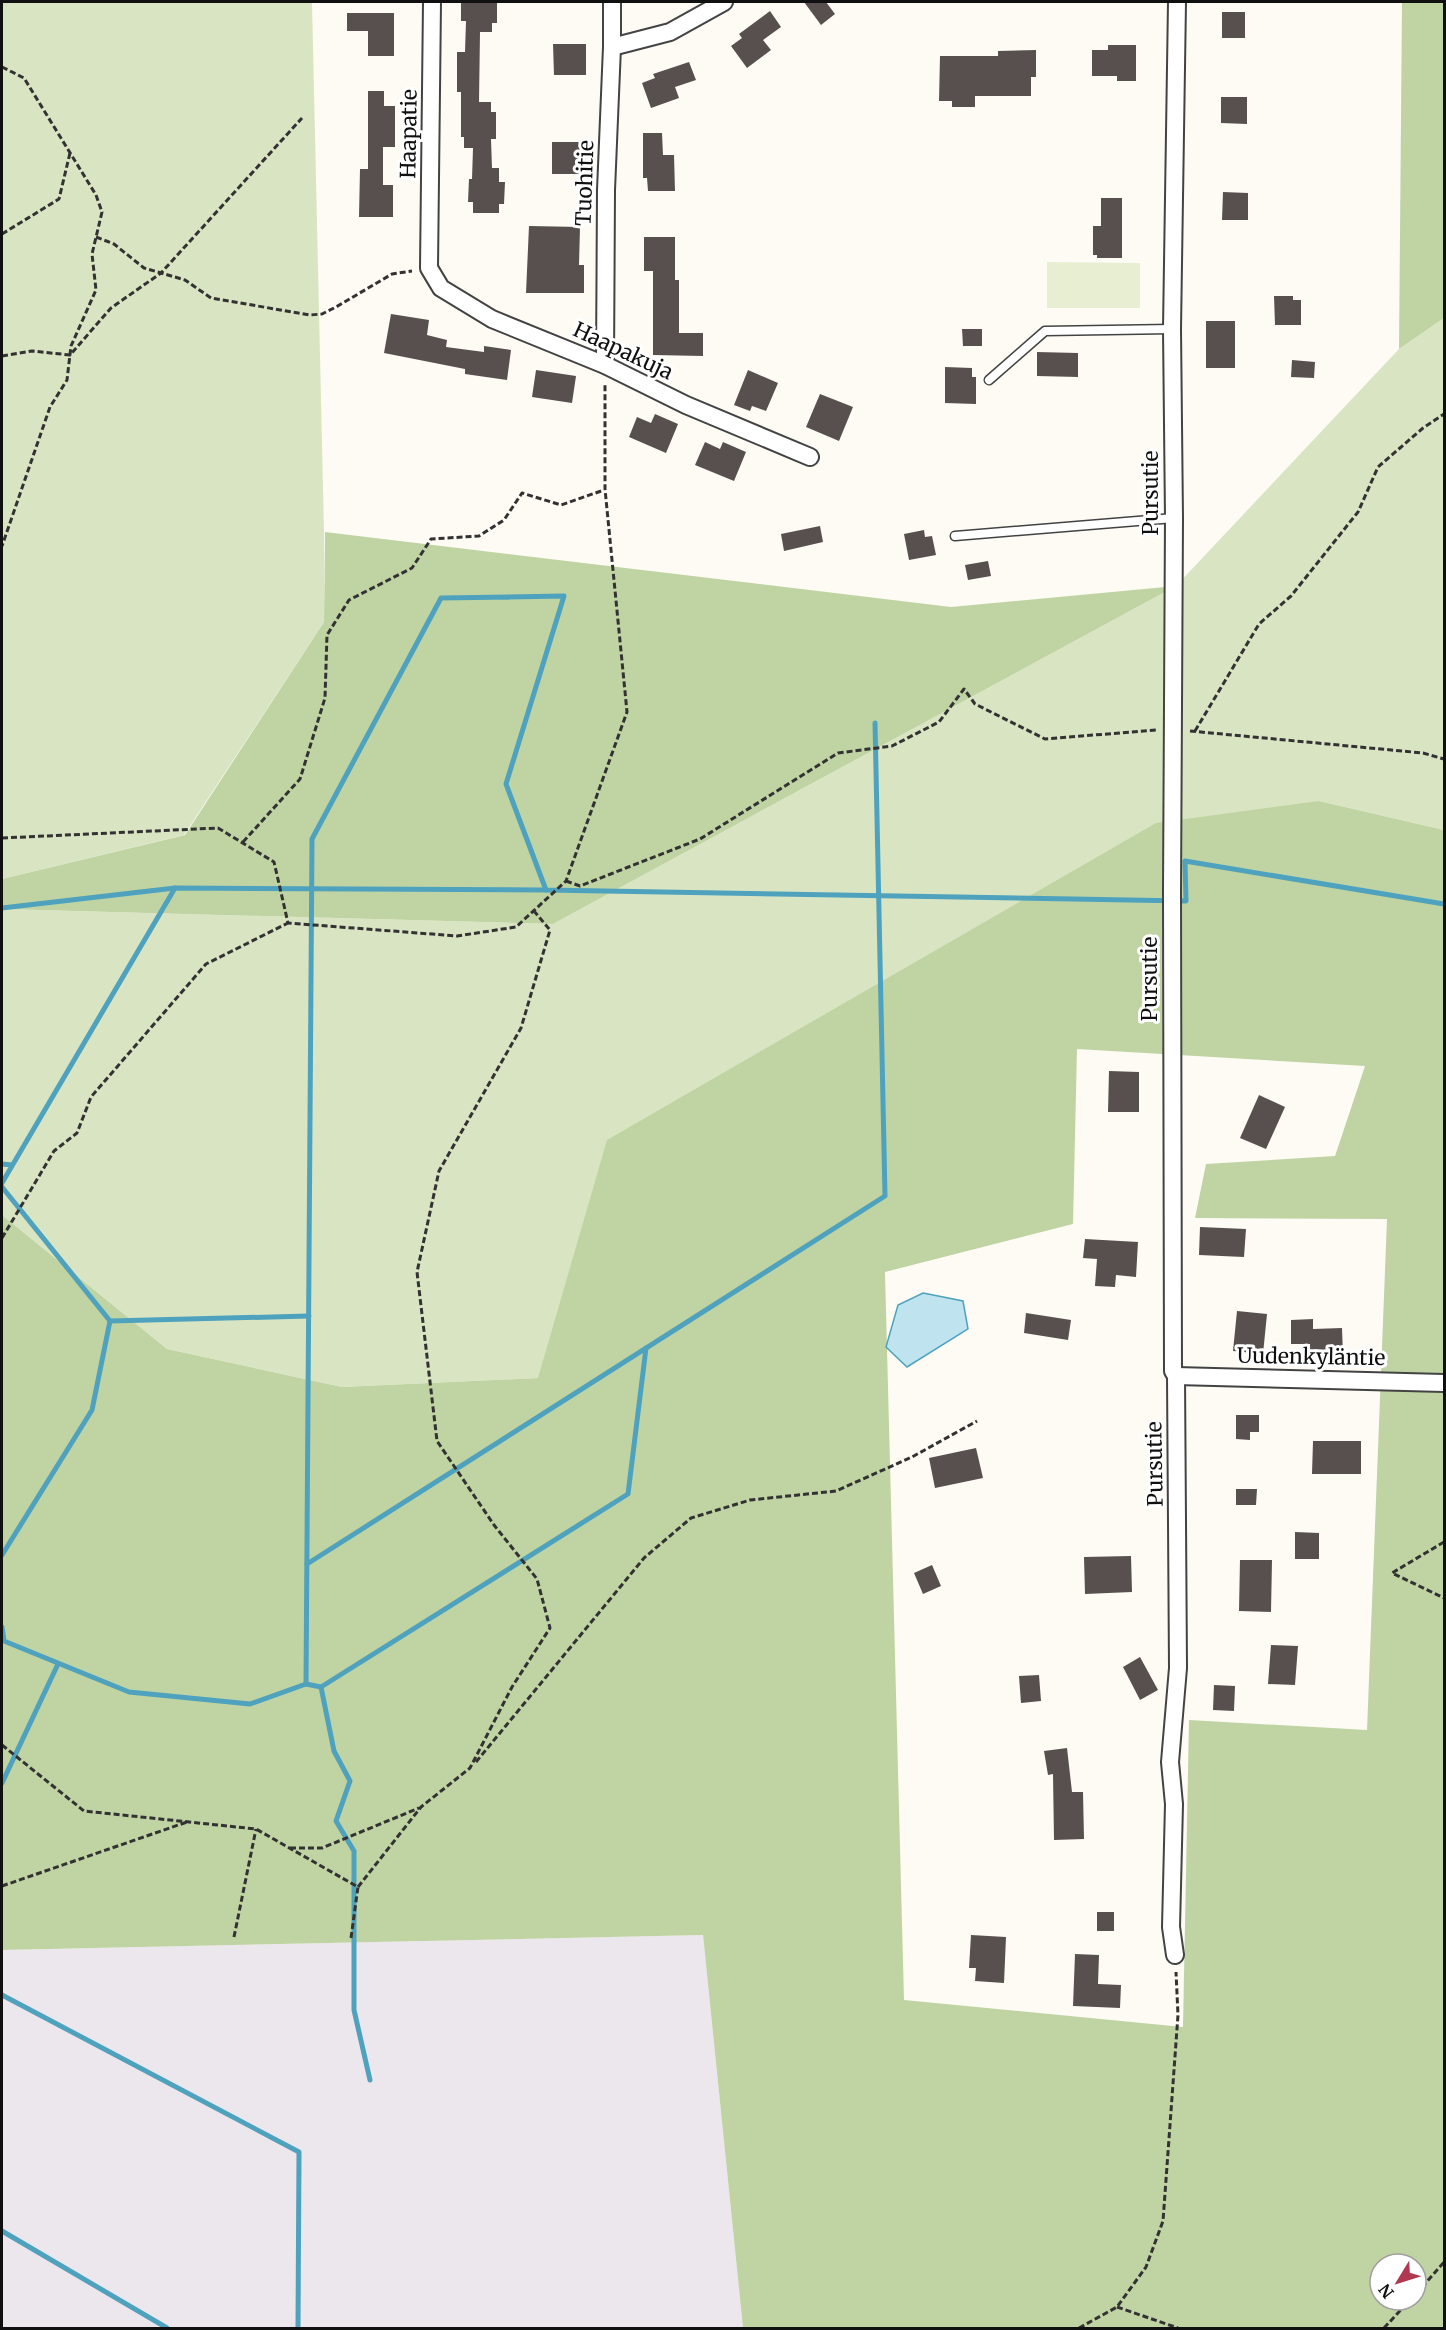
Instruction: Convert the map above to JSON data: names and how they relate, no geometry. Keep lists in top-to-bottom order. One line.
{"streets":{"street":["Haapatie","Tuohitie","Haapakuja","Pursutie","Uudenkyläntie"]},"crossings":[["Haapatie","Haapakuja"],["Tuohitie","Haapakuja"],["Pursutie","Uudenkyläntie"]],"north":"bottom left"}
